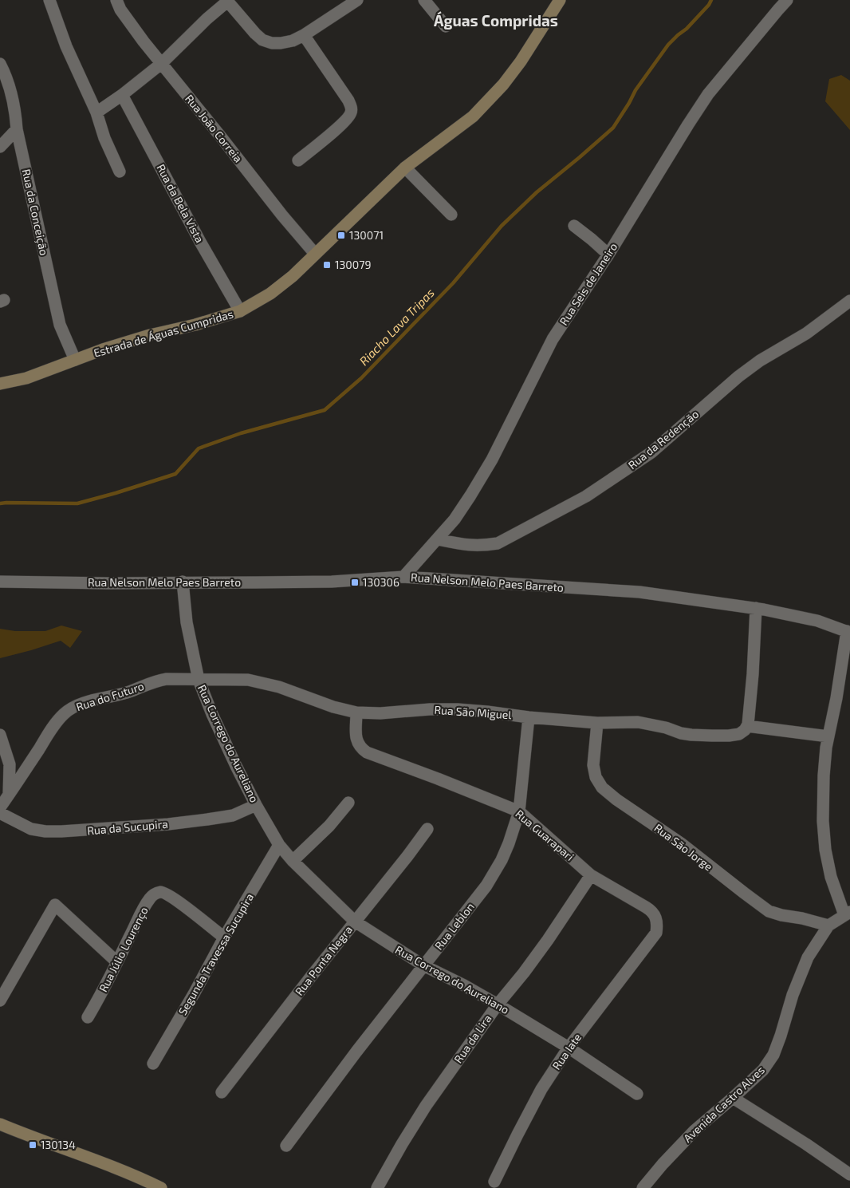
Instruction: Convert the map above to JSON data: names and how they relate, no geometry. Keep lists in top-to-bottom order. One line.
{"streets":{"main road":["Estrada de Águas Cumpridas"],"street":["Rua João Correia","Rua da Bela Vista","Rua da Conceição","Rua Seis de Janeiro","Rua da Redenção","Rua Nelson Melo Paes Barreto","Rua do Futuro","Rua São Miguel","Rua Corrego do Aureliano","Rua da Sucupira","Rua Guarapari","Rua São Jorge","Rua Leblon","Rua Júlio Lourenço","Segunda Travessa Sucupira","Rua Ponta Negra","Rua da Lira","Rua Iate","Avenida Castro Alves"]},"crossings":[["Rua João Correia","Estrada de Águas Cumpridas"],["Rua da Bela Vista","Estrada de Águas Cumpridas"],["Rua da Conceição","Estrada de Águas Cumpridas"],["Rua Seis de Janeiro","Rua da Redenção"],["Rua Seis de Janeiro","Rua Nelson Melo Paes Barreto"],["Rua Nelson Melo Paes Barreto","Rua Corrego do Aureliano"],["Rua do Futuro","Rua São Miguel"],["Rua do Futuro","Rua Corrego do Aureliano"],["Rua São Miguel","Rua Corrego do Aureliano"],["Rua São Miguel","Rua Guarapari"],["Rua São Miguel","Rua São Jorge"],["Rua São Miguel","Rua Leblon"],["Rua Corrego do Aureliano","Rua da Sucupira"],["Rua Corrego do Aureliano","Rua Leblon"],["Rua Corrego do Aureliano","Segunda Travessa Sucupira"],["Rua Corrego do Aureliano","Rua Ponta Negra"],["Rua Corrego do Aureliano","Rua da Lira"],["Rua Corrego do Aureliano","Rua Iate"],["Rua Guarapari","Rua Leblon"],["Rua Guarapari","Rua da Lira"],["Rua Guarapari","Rua Iate"],["Rua São Jorge","Avenida Castro Alves"],["Rua Júlio Lourenço","Segunda Travessa Sucupira"]],"districts":["Águas Compridas"],"water":["Riacho Lava Tripas"],"places":{"transit":["130071","130079","130306","130134"]}}
